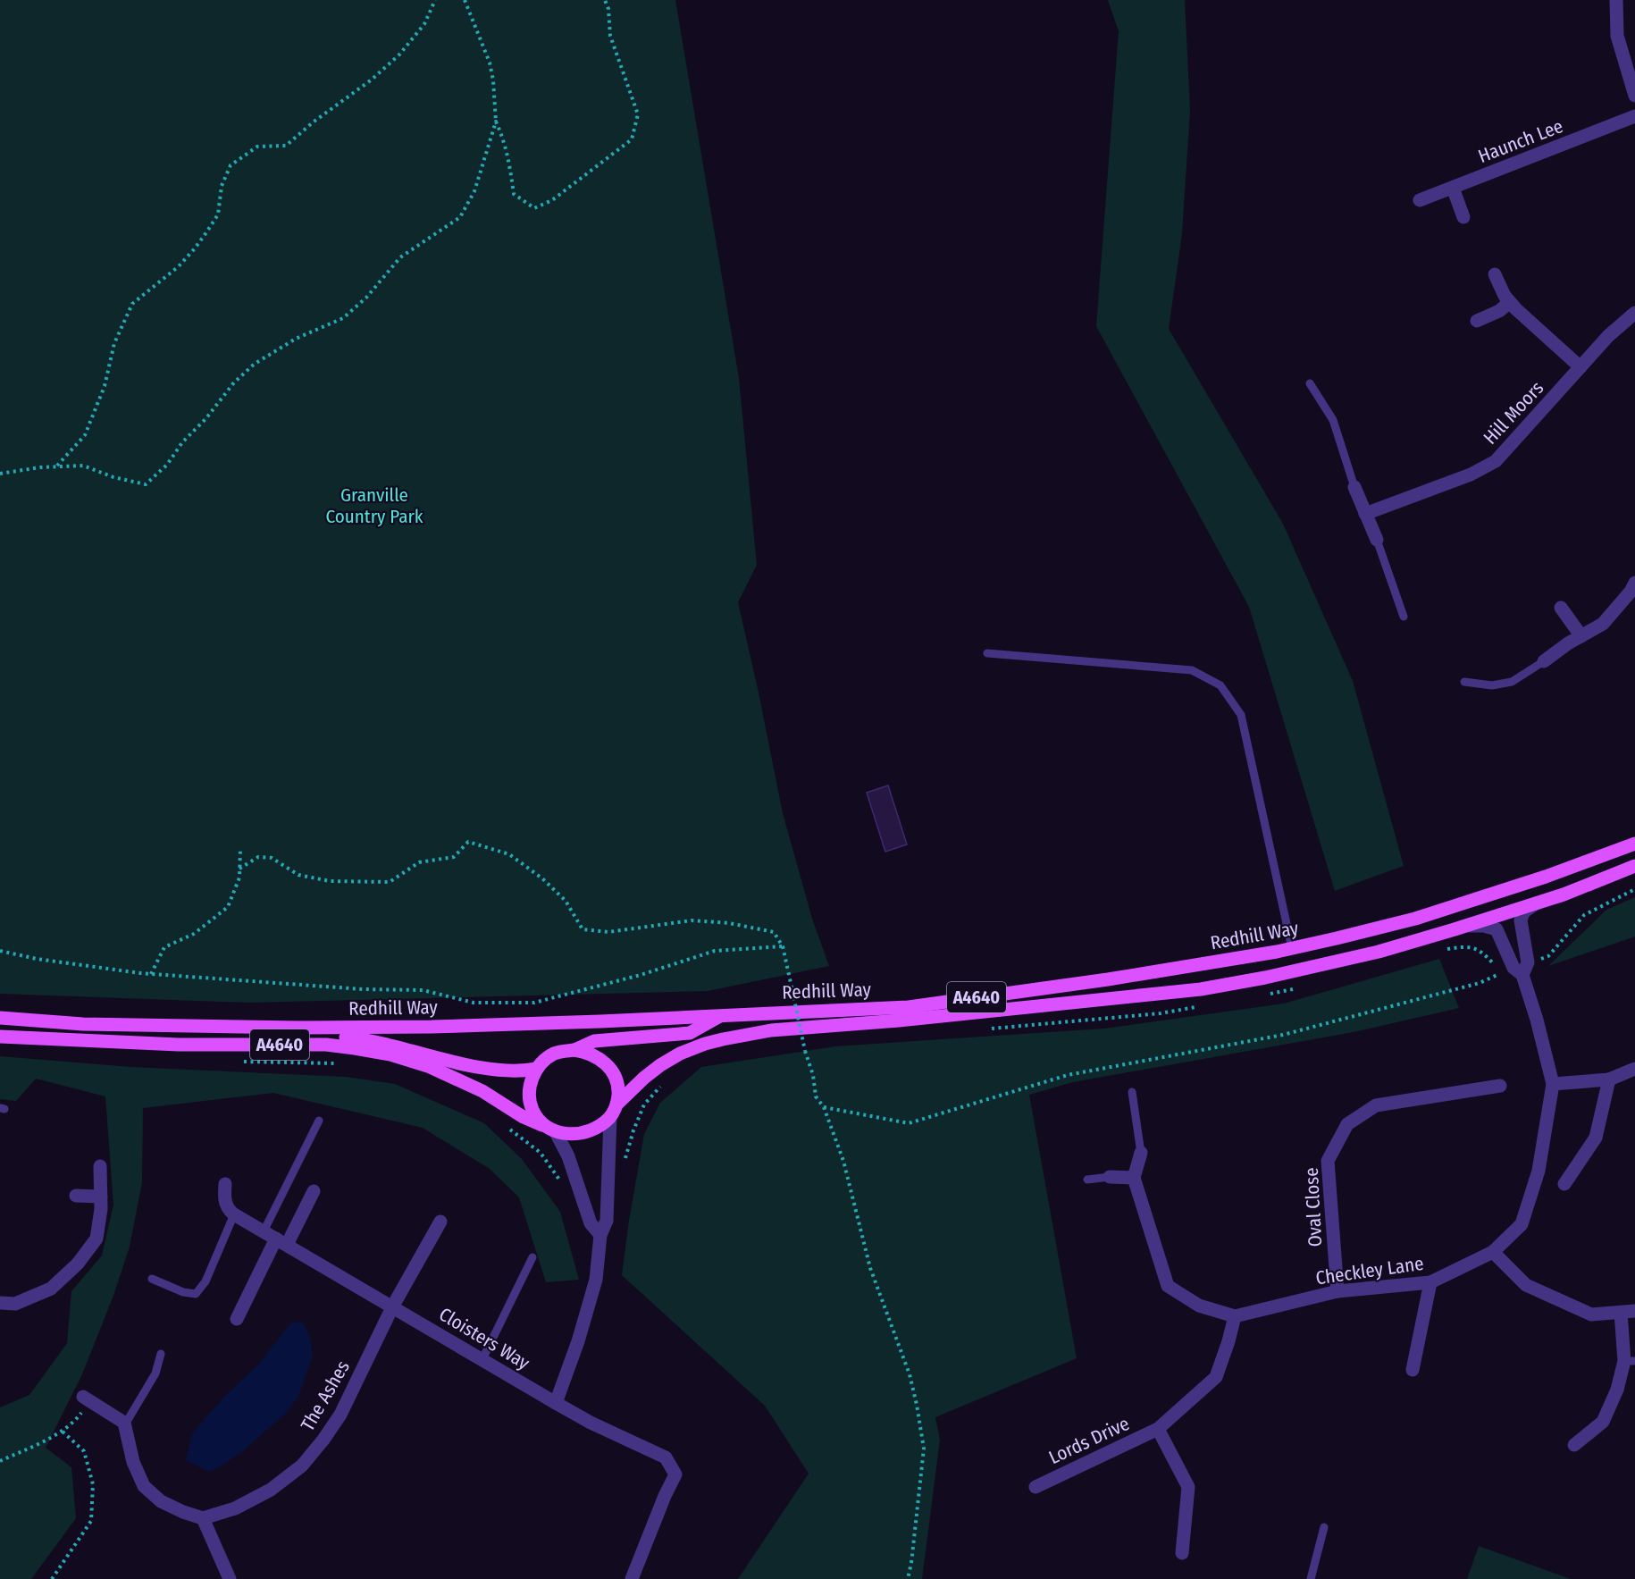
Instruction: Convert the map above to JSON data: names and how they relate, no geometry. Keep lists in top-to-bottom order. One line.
{"streets":{"main road":["Redhill Way","A4640"],"street":["Haunch Lee","Hill Moors","Oval Close","Checkley Lane","Cloisters Way","The Ashes","Lords Drive"]},"crossings":[["Redhill Way","A4640"],["Redhill Way","Checkley Lane"],["Oval Close","Checkley Lane"],["Checkley Lane","Lords Drive"],["Cloisters Way","The Ashes"]],"parks":["Granville Country Park"]}
